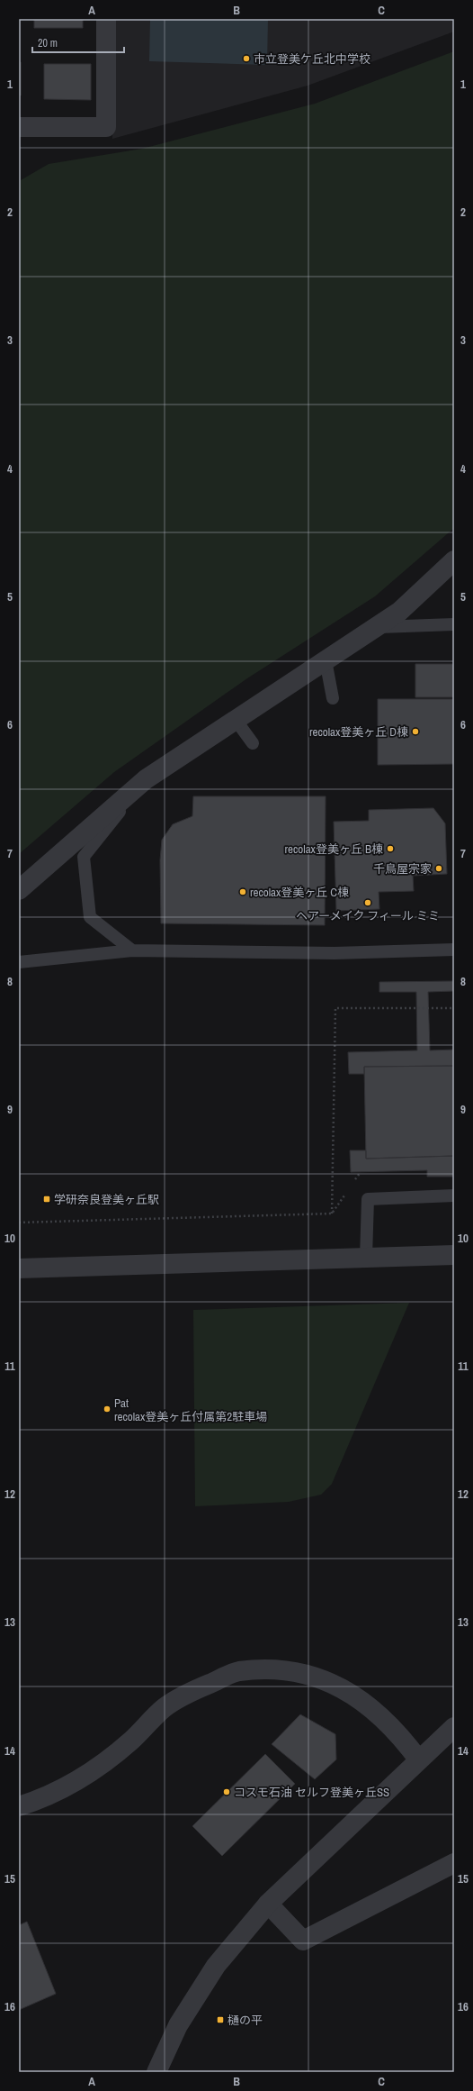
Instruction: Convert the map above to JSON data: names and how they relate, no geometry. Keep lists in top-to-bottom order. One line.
{"places":{"other":["市立登美ケ丘北中学校","recolax登美ヶ丘 D棟","recolax登美ヶ丘 B棟","千鳥屋宗家","recolax登美ヶ丘 C棟","ヘアーメイク フィール ミミ","Pat recolax登美ヶ丘付属第2駐車場","コスモ石油 セルフ登美ヶ丘SS"],"transit":["学研奈良登美ヶ丘駅","樋の平"]},"scale_bar":"20 m","grid":{"columns":["A","B","C"],"rows":["1","2","3","4","5","6","7","8","9","10","11","12","13","14","15","16"]}}
